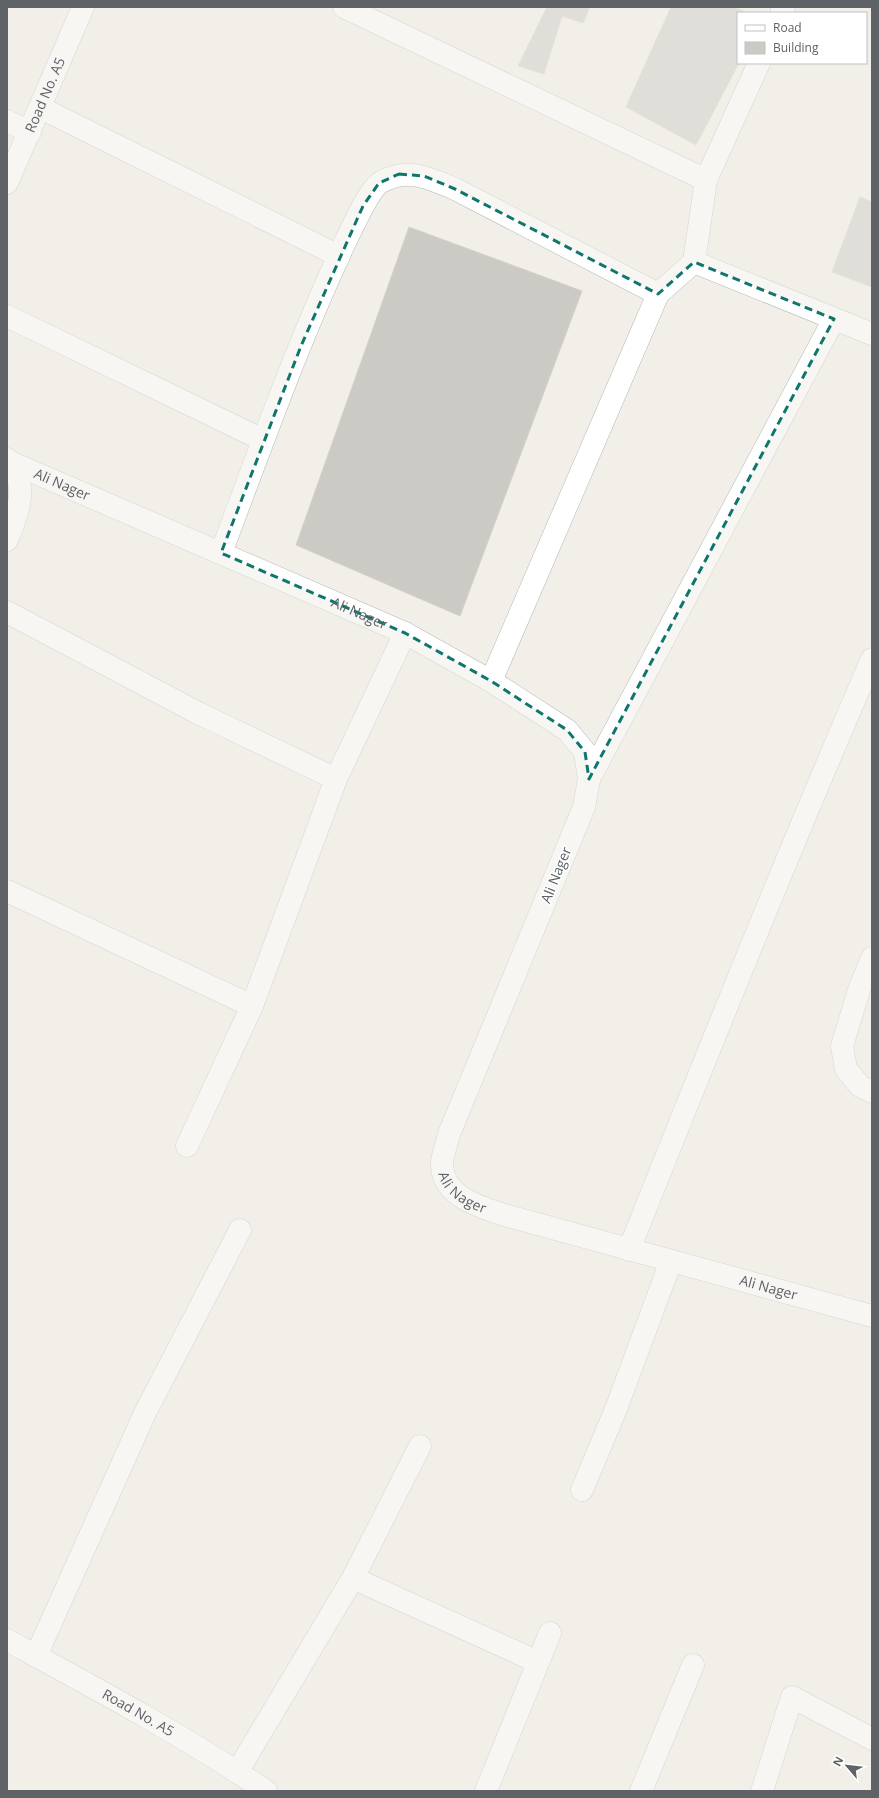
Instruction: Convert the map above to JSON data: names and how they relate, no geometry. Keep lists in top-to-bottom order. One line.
{"streets":{"street":["Road No. A5","Ali Nager"]},"legend":["Road","Building"],"north":"top left"}
